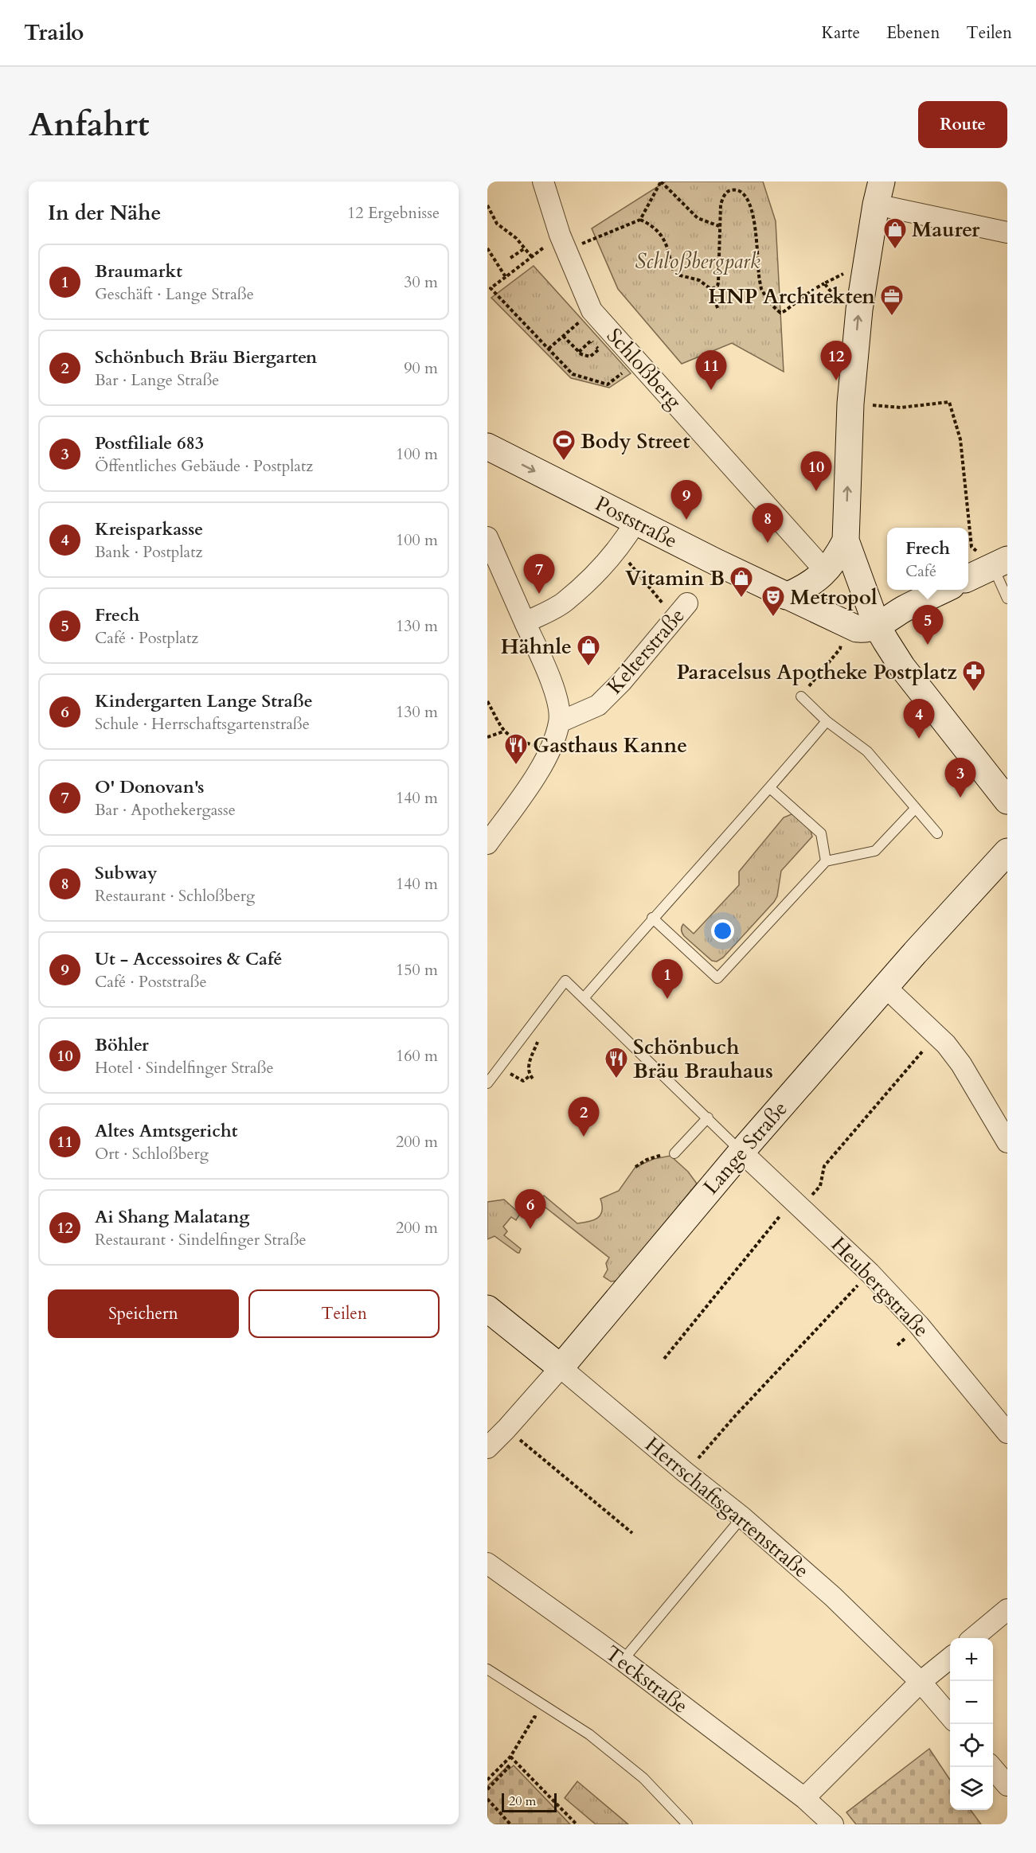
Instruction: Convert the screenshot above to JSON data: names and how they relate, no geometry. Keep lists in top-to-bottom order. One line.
{"streets":{"main road":["Poststraße","Lange Straße","Herrschaftsgartenstraße"],"street":["Schloßberg","Kelterstraße","Heubergstraße","Teckstraße"]},"crossings":[["Lange Straße","Heubergstraße"],["Lange Straße","Herrschaftsgartenstraße"]],"one_way":["Poststraße"],"parks":["Schloßbergpark"],"places":{"shop":["Maurer","Vitamin B","Hähnle"],"office":["HNP Architekten"],"sports":["Body Street"],"theatre":["Metropol"],"pharmacy":["Paracelsus Apotheke Postplatz"],"restaurant":["Gasthaus Kanne","Schönbuch Bräu Brauhaus"]},"scale_bar":"20 m","page":{"header":"Trailo","nav":["Karte","Ebenen","Teilen"],"buttons":["Route",["Speichern","Teilen"]],"title":"Anfahrt","heading":["In der Nähe","12 Ergebnisse"],"list":[{"mark":"1","name":"Braumarkt","note":"Geschäft · Lange Straße","value":"30 m"},{"mark":"2","name":"Schönbuch Bräu Biergarten","note":"Bar · Lange Straße","value":"90 m"},{"mark":"3","name":"Postfiliale 683","note":"Öffentliches Gebäude · Postplatz","value":"100 m"},{"mark":"4","name":"Kreisparkasse","note":"Bank · Postplatz","value":"100 m"},{"mark":"5","name":"Frech","note":"Café · Postplatz","value":"130 m"},{"mark":"6","name":"Kindergarten Lange Straße","note":"Schule · Herrschaftsgartenstraße","value":"130 m"},{"mark":"7","name":"O' Donovan's","note":"Bar · Apothekergasse","value":"140 m"},{"mark":"8","name":"Subway","note":"Restaurant · Schloßberg","value":"140 m"},{"mark":"9","name":"Ut - Accessoires & Café","note":"Café · Poststraße","value":"150 m"},{"mark":"10","name":"Böhler","note":"Hotel · Sindelfinger Straße","value":"160 m"},{"mark":"11","name":"Altes Amtsgericht","note":"Ort · Schloßberg","value":"200 m"},{"mark":"12","name":"Ai Shang Malatang","note":"Restaurant · Sindelfinger Straße","value":"200 m"}],"pins":["12","11","10","9","8","7","5","4","3","1","2","6"],"popup":["Frech","Café"],"map_buttons":["+","−"],"scale":"20 m"}}
